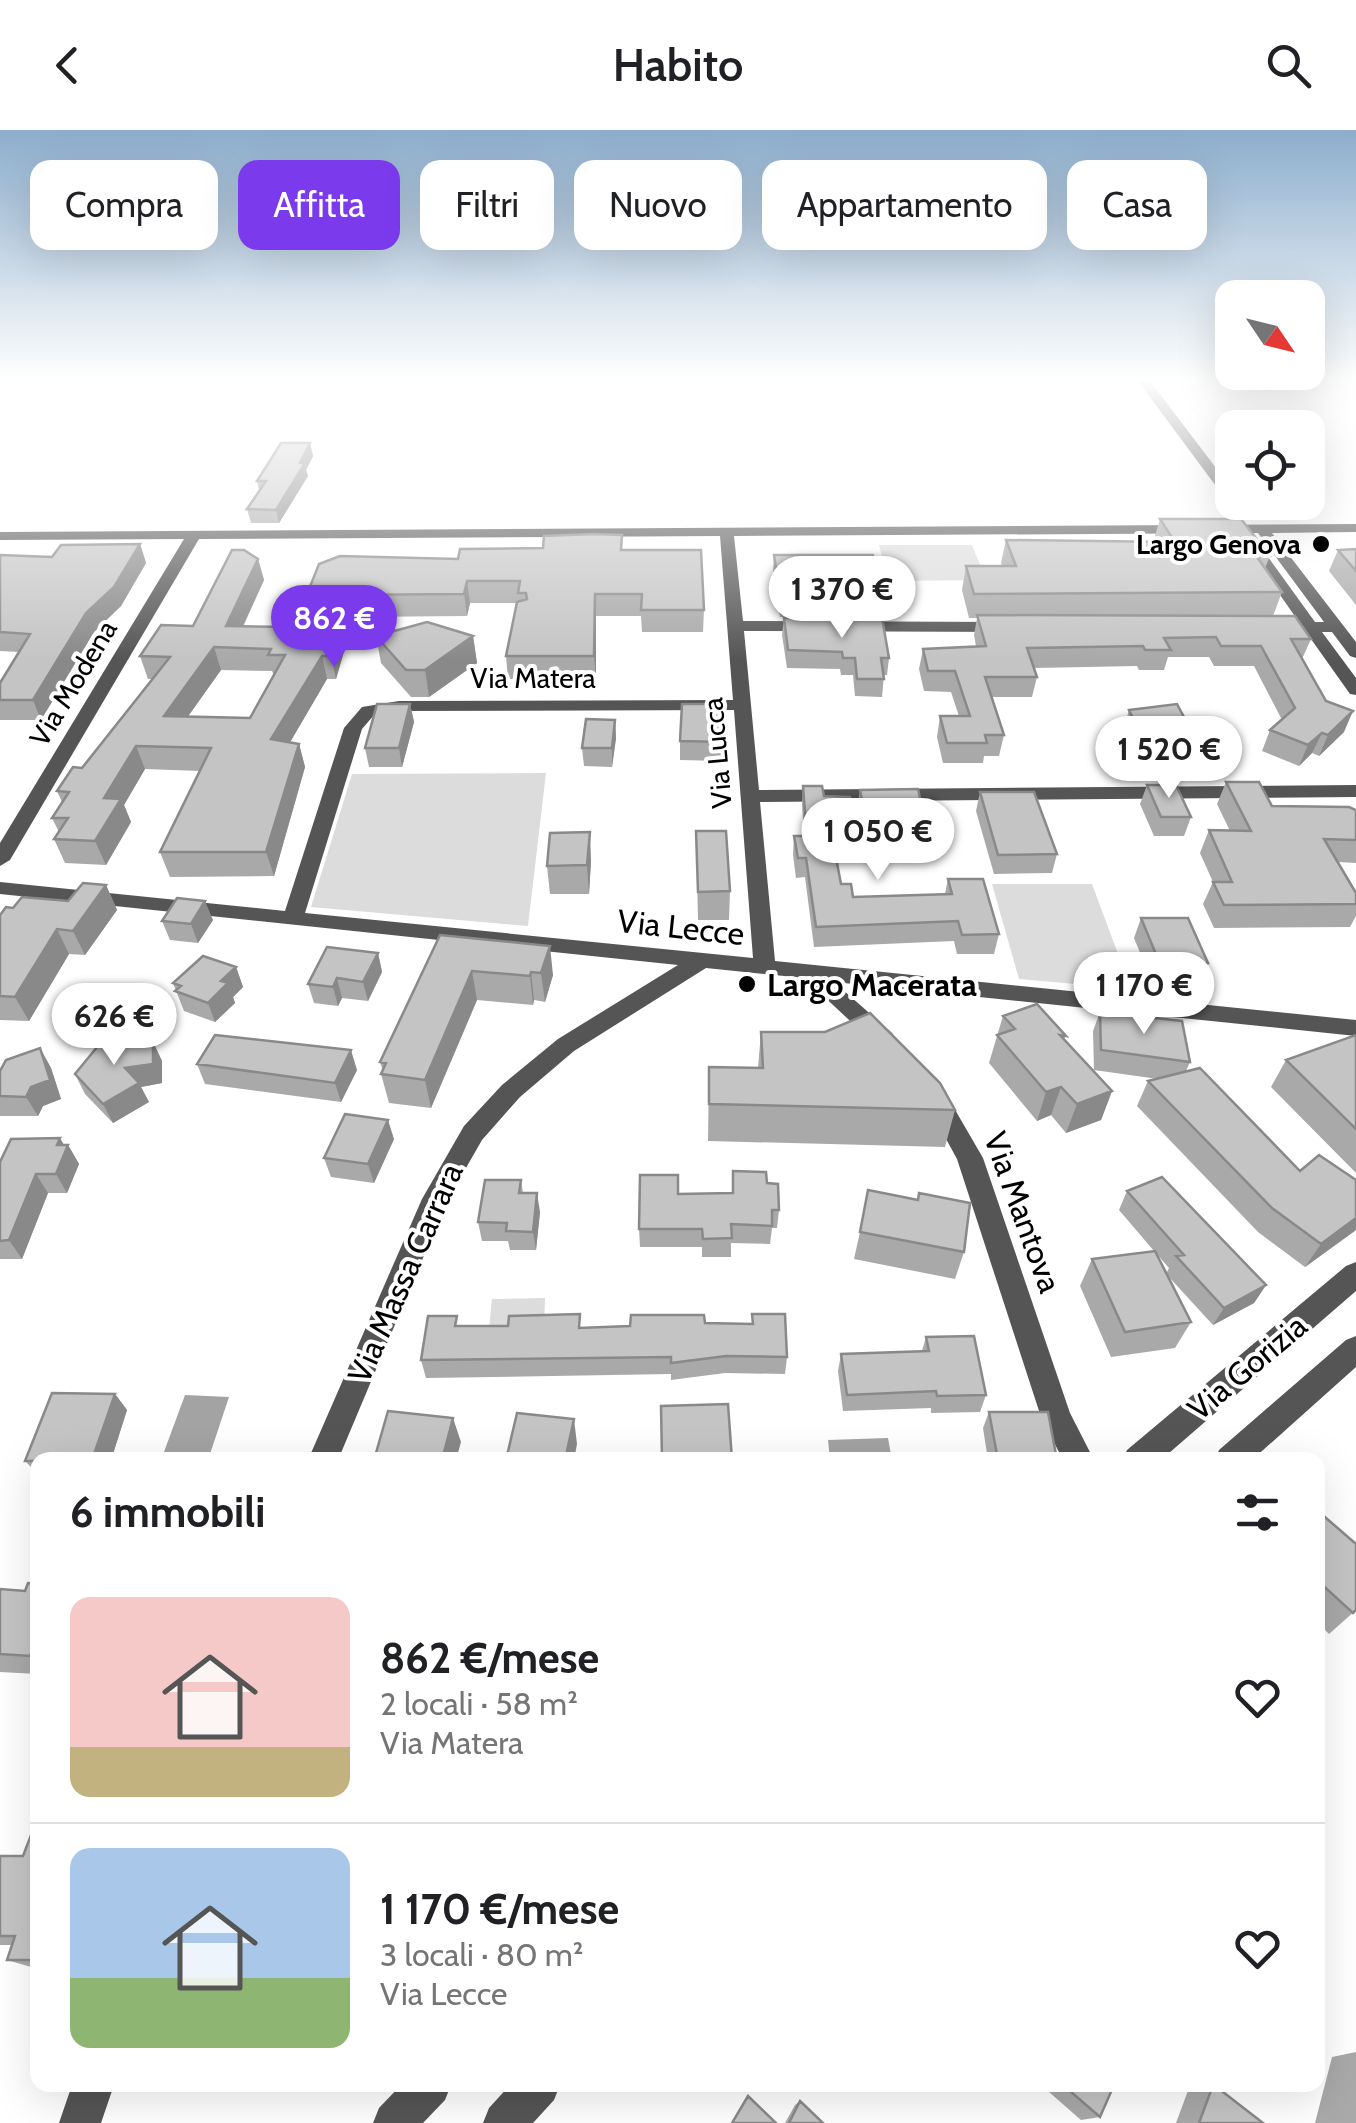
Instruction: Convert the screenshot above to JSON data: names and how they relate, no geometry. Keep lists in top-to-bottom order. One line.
{"streets":{"street":["Via Matera","Via Modena","Via Lucca","Via Lecce","Via Mantova","Via Massa Carrara","Via Gorizia"]},"crossings":[["Via Matera","Via Lucca"],["Via Matera","Via Lecce"],["Via Lucca","Via Lecce"],["Via Lecce","Via Mantova"],["Via Lecce","Via Massa Carrara"]],"places":["Largo Genova","Largo Macerata"],"north":"bottom right","page":{"header":"Habito","chip":["Compra","Affitta","Filtri","Nuovo","Appartamento","Casa"],"price":["1 370 €","862 €","1 520 €","1 050 €","1 170 €","626 €"],"heading":"6 immobili","list":[{"name":"862 €/mese","note":"2 locali · 58 m² · Via Matera"},{"name":"1 170 €/mese","note":"3 locali · 80 m² · Via Lecce"}]}}
